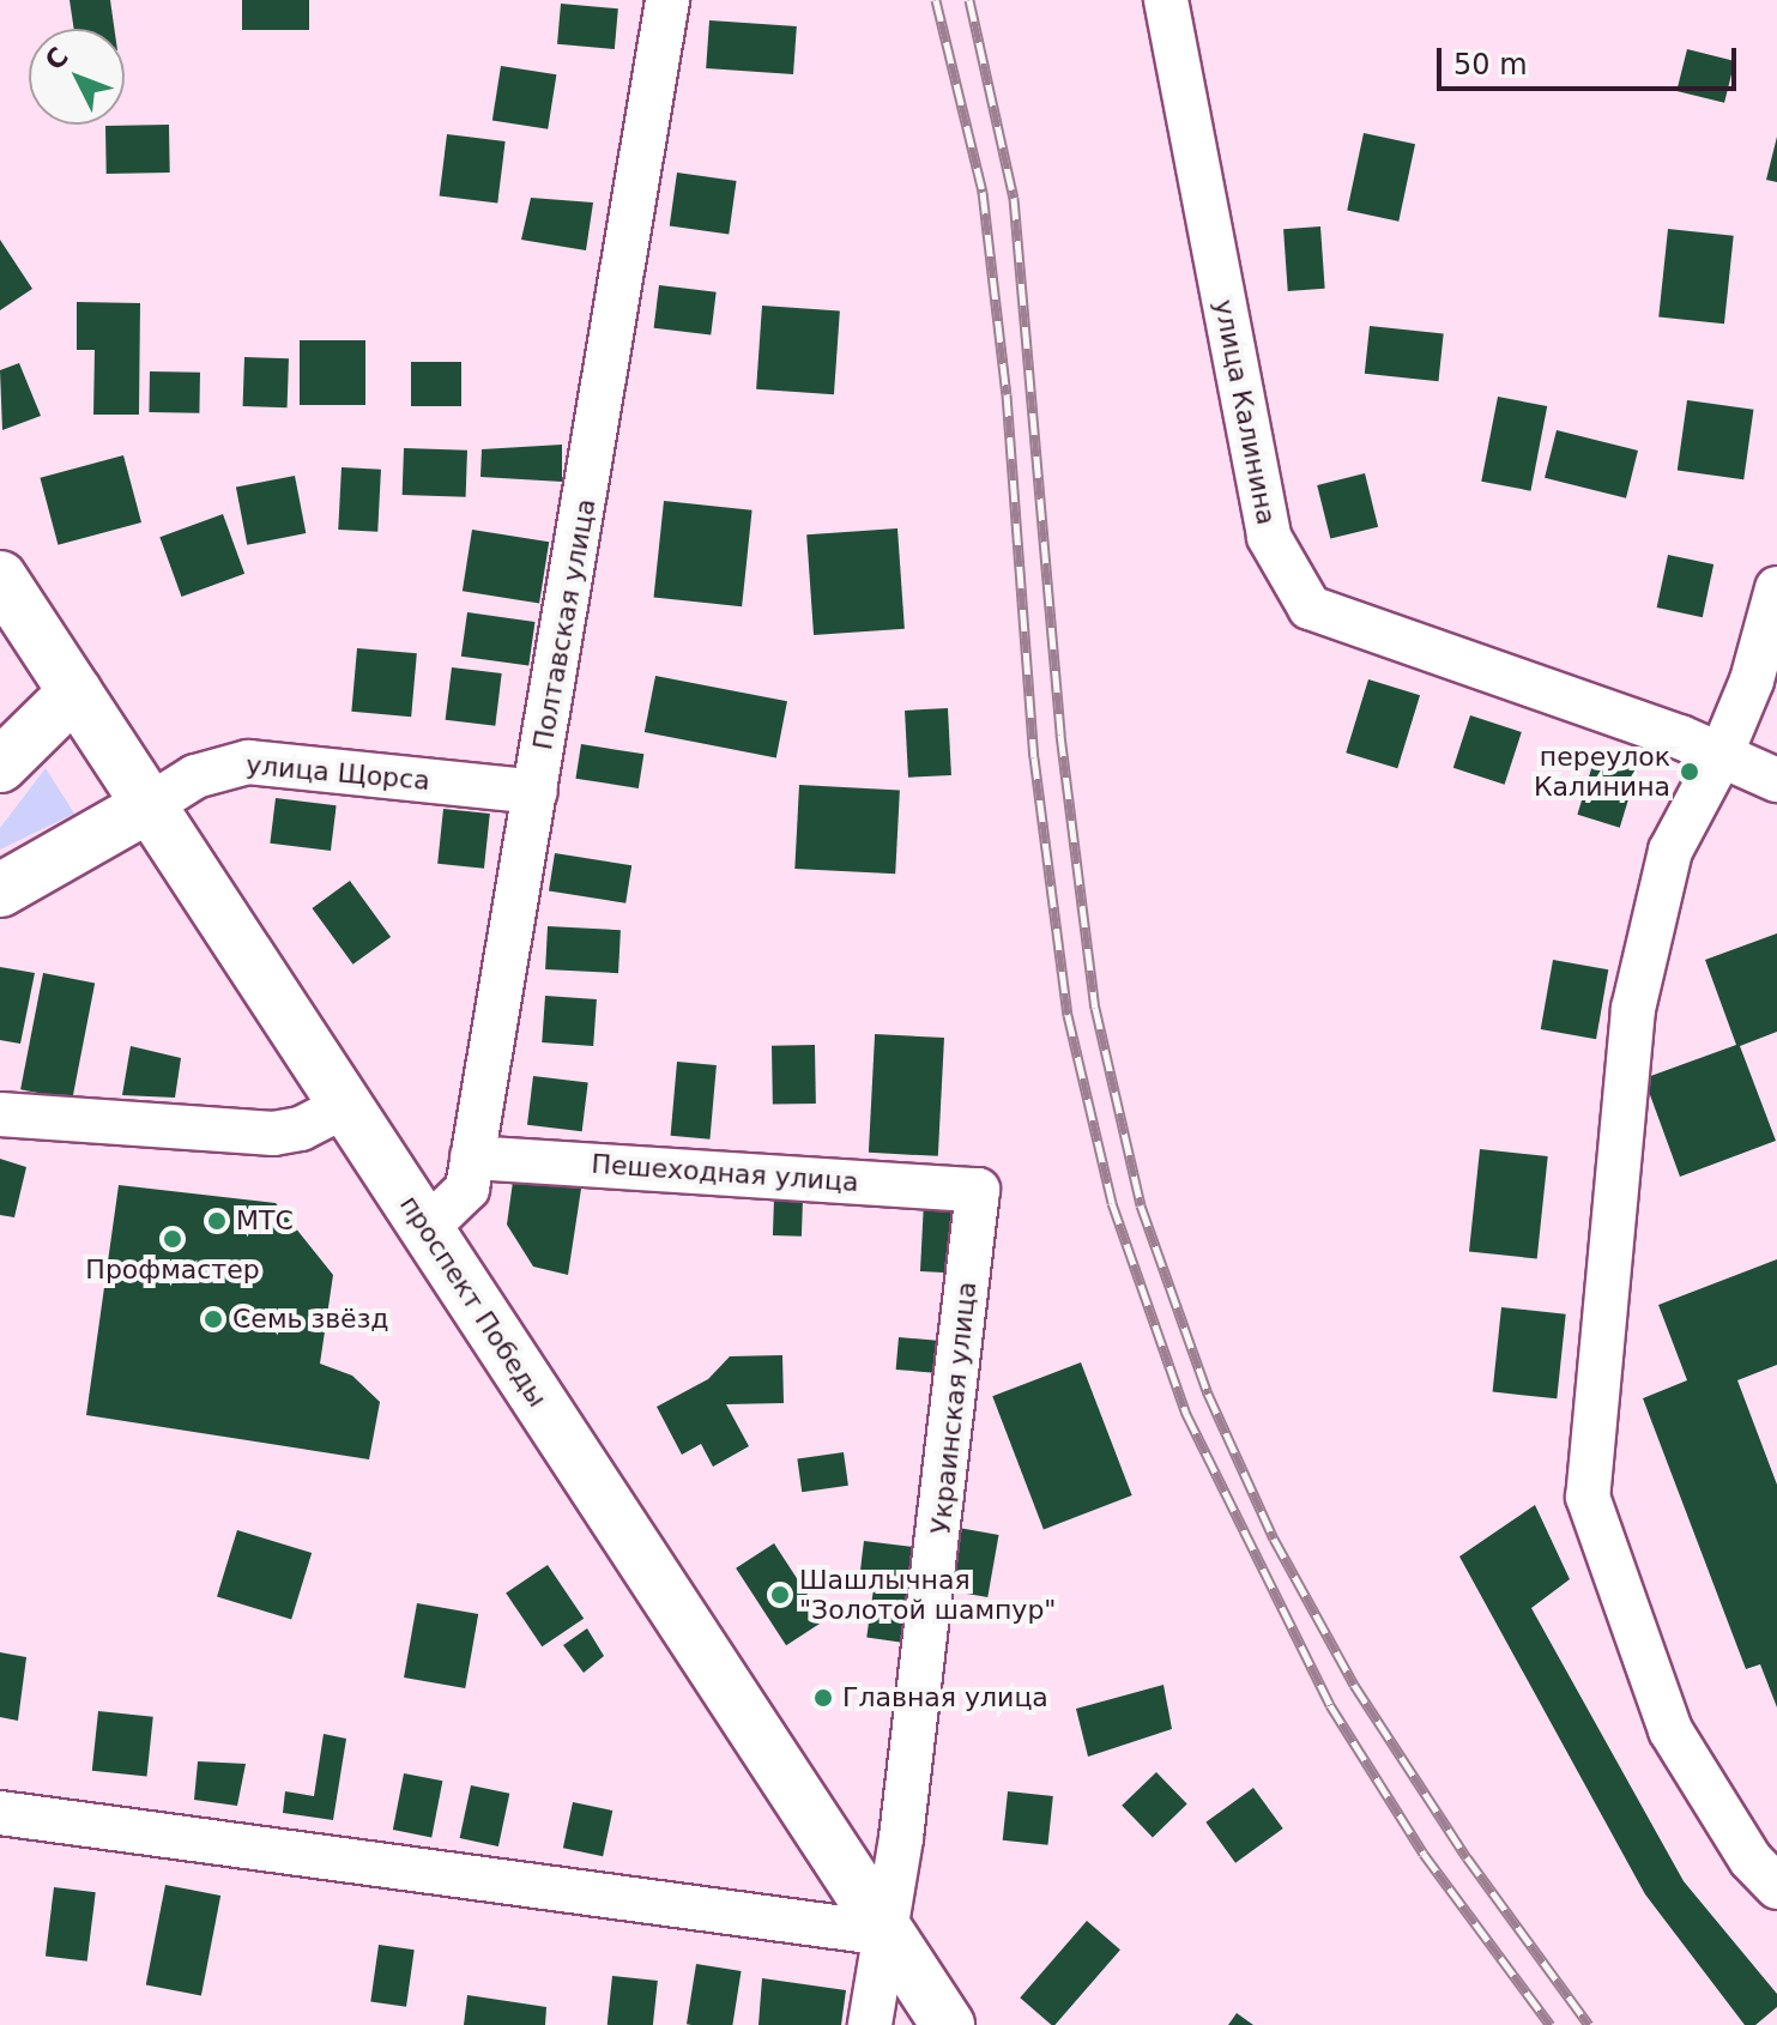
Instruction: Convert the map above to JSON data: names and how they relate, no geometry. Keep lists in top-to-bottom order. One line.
{"streets":{"main road":["проспект Победы"],"street":["улица Калинина","Полтавская улица","улица Щорса","Пешеходная улица","Украинская улица"]},"crossings":[["Полтавская улица","улица Щорса"],["Полтавская улица","Пешеходная улица"],["Полтавская улица","проспект Победы"],["улица Щорса","проспект Победы"],["Пешеходная улица","Украинская улица"],["проспект Победы","Украинская улица"]],"places":["переулок Калинина","МТС","Профмастер","Семь звёзд","Шашлычная \"Золотой шампур\"","Главная улица"],"scale_bar":"50 m","north":"top left"}
